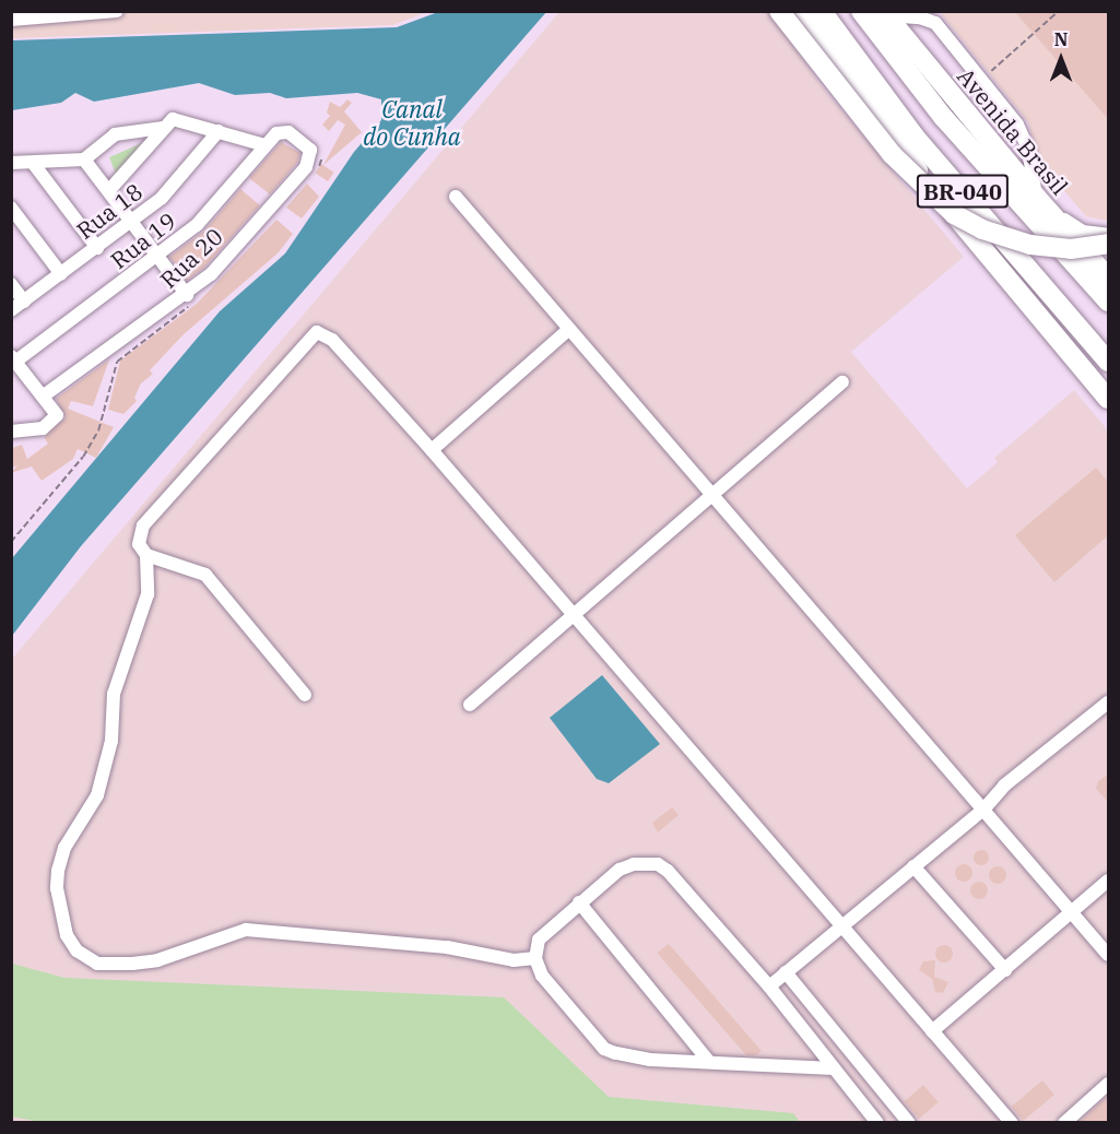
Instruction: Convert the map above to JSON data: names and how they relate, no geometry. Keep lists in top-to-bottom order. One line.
{"streets":{"highway":["Avenida Brasil","BR-040"],"street":["Rua 18","Rua 19","Rua 20"]},"crossings":[["Rua 19","Rua 20"]],"water":["Canal do Cunha"],"north":"top"}
